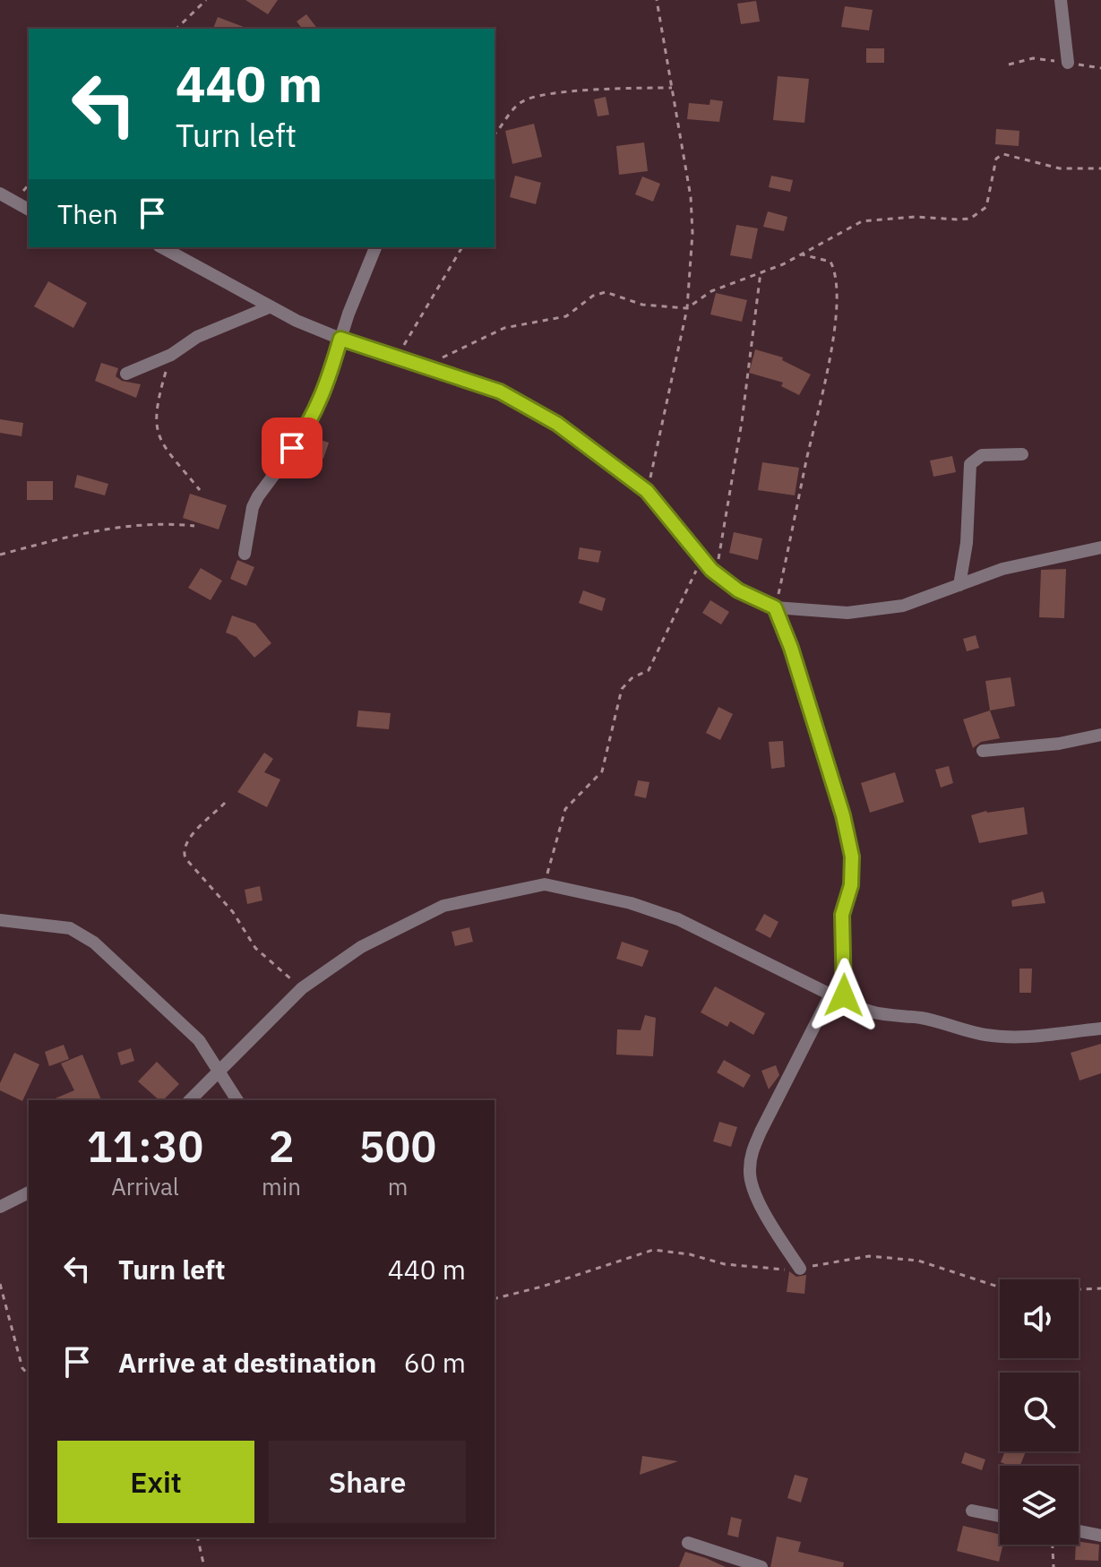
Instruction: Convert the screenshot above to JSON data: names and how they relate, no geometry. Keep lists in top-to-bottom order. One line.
{"page":{"turn":["440 m","Turn left"],"then":"Then","eta":["11:30","Arrival","2","min","500","m"],"list":[{"name":"Turn left","value":"440 m"},{"name":"Arrive at destination","value":"60 m"}],"buttons":["Exit","Share"]}}
